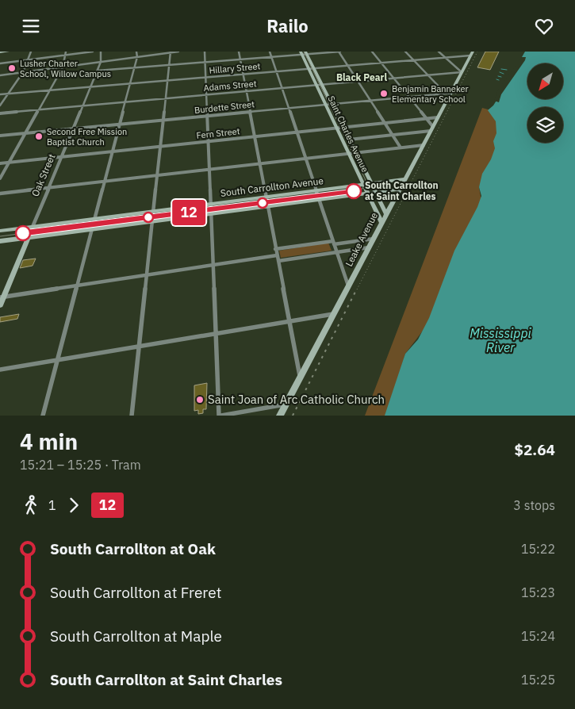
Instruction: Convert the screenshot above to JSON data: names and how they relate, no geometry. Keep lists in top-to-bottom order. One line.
{"streets":{"main road":["Saint Charles Avenue","Oak Street","South Carrollton Avenue","Leake Avenue"],"street":["Hillary Street","Adams Street","Burdette Street","Fern Street"]},"crossings":[["Hillary Street","Saint Charles Avenue"],["Hillary Street","Oak Street"],["Hillary Street","Leake Avenue"],["Adams Street","Saint Charles Avenue"],["Adams Street","Oak Street"],["Adams Street","Leake Avenue"],["Burdette Street","Saint Charles Avenue"],["Burdette Street","Oak Street"],["Burdette Street","Leake Avenue"],["Fern Street","Saint Charles Avenue"],["Fern Street","Oak Street"],["Fern Street","Leake Avenue"],["Saint Charles Avenue","South Carrollton Avenue"],["Saint Charles Avenue","Leake Avenue"],["Oak Street","South Carrollton Avenue"],["South Carrollton Avenue","Leake Avenue"]],"districts":["Black Pearl"],"water":["Mississippi River"],"places":["Lusher Charter School, Willow Campus","Benjamin Banneker Elementary School","Second Free Mission Baptist Church","South Carrollton at Saint Charles","Saint Joan of Arc Catholic Church"],"lines":["tram line 12"],"north":"bottom left","page":{"header":"Railo","on_map":"12","heading":["4 min","15:21 – 15:25 · Tram","$2.64"],"legs":["1","12","3 stops"],"list":[{"name":"South Carrollton at Oak","value":"15:22"},{"name":"South Carrollton at Freret","value":"15:23"},{"name":"South Carrollton at Maple","value":"15:24"},{"name":"South Carrollton at Saint Charles","value":"15:25"}]}}
